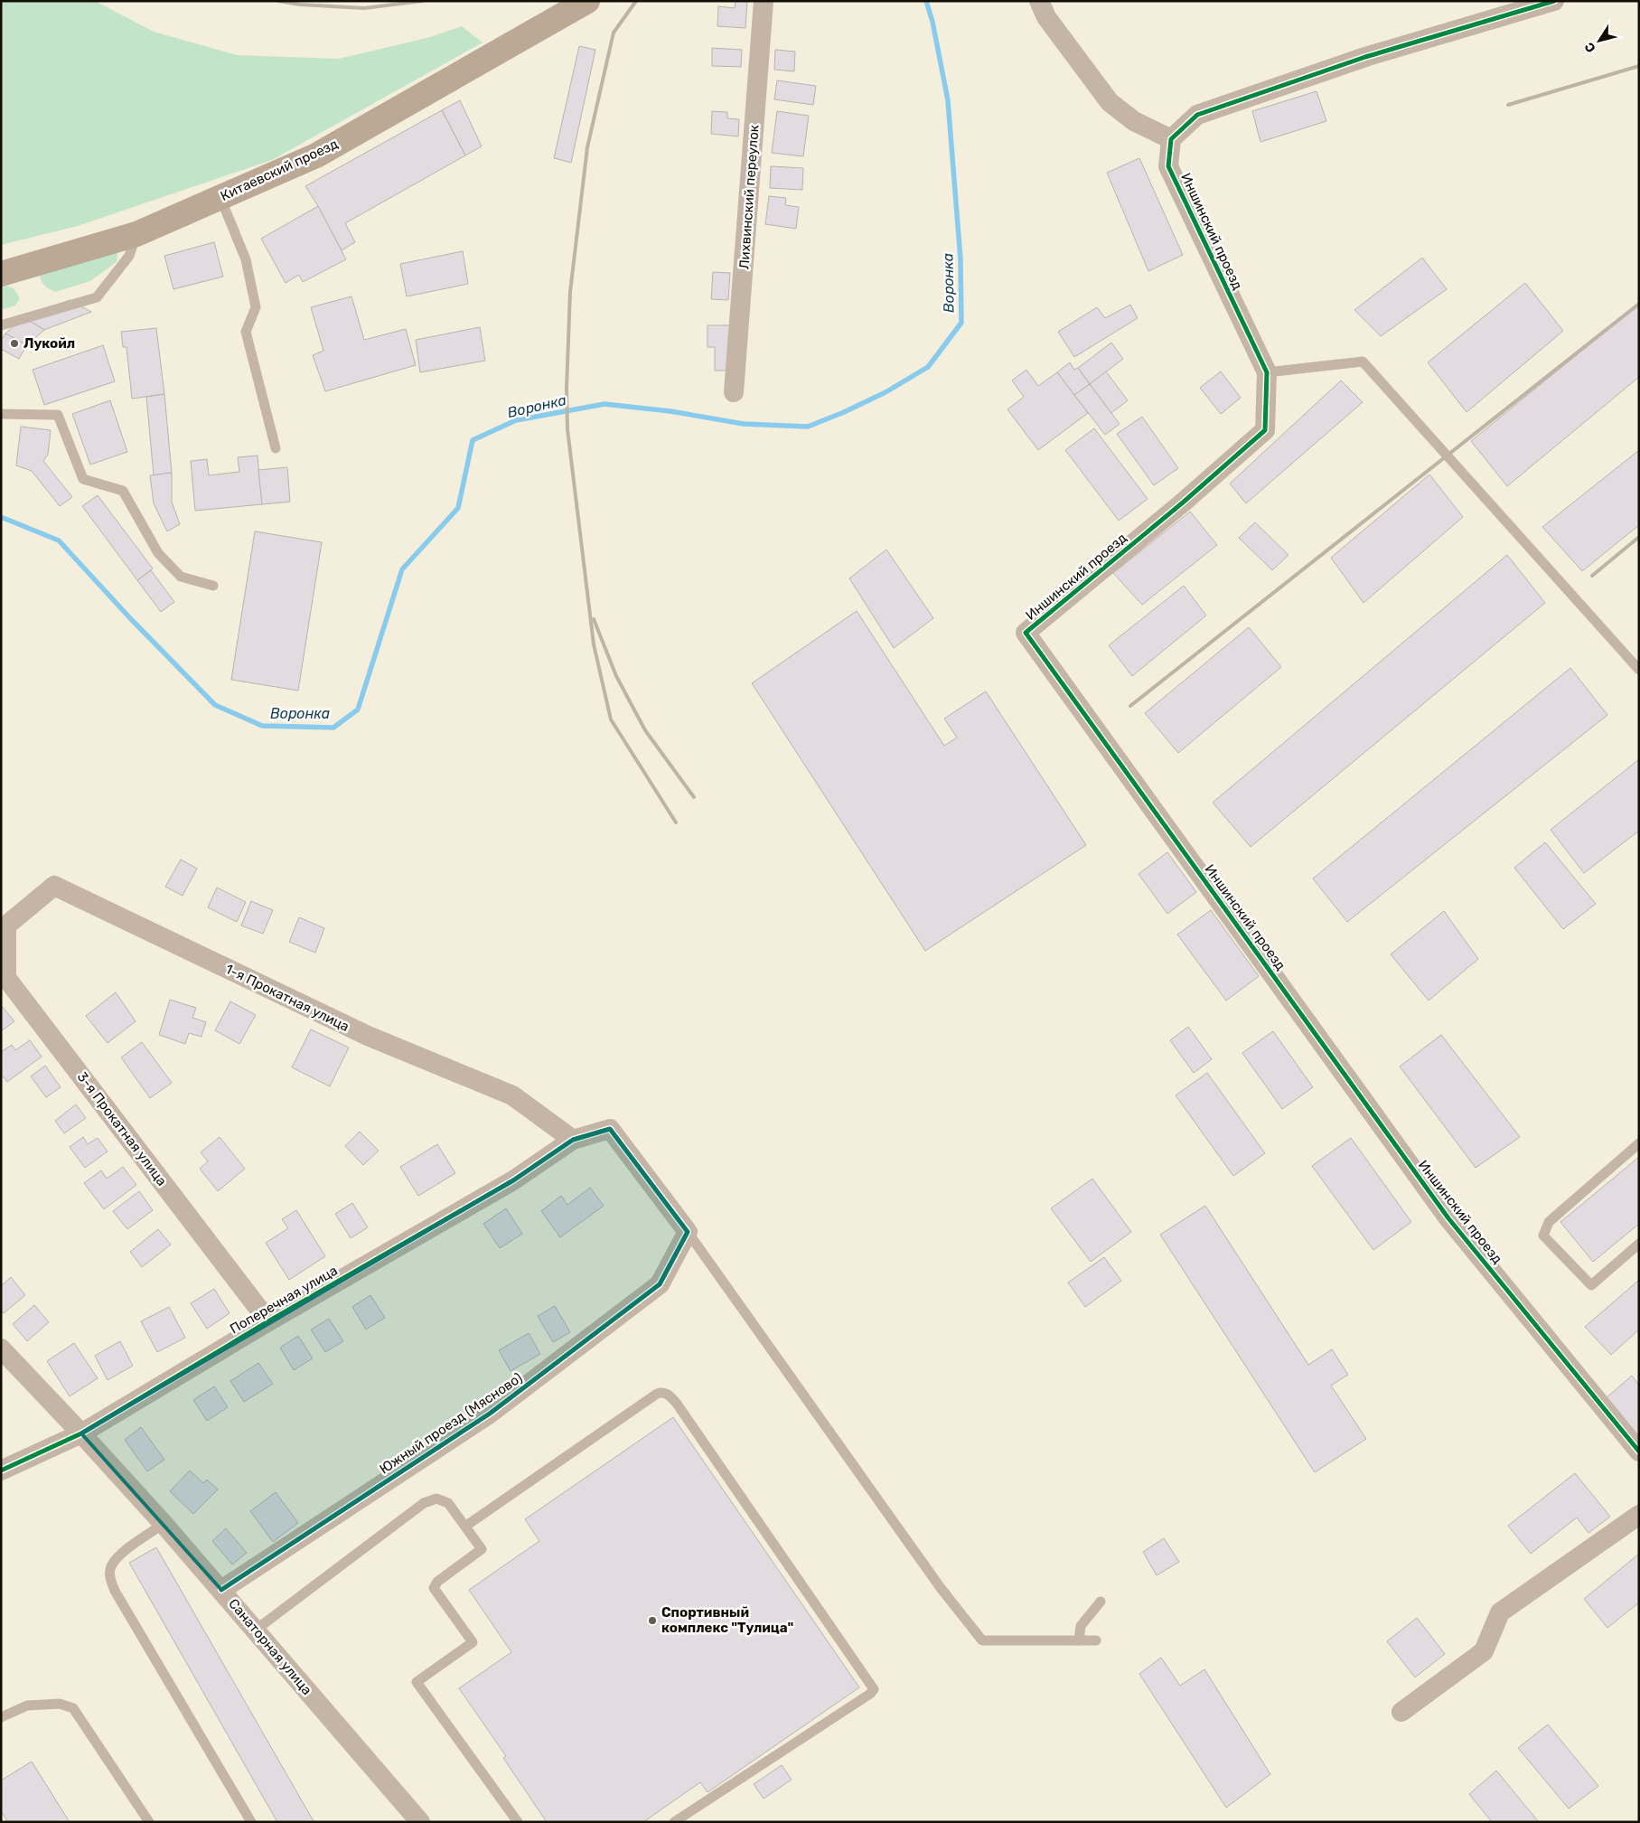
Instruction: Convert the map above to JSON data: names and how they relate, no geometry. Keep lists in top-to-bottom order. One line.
{"streets":{"street":["Китаевский проезд","Лихвинский переулок","Иншинский проезд","1-я Прокатная улица","3-я Прокатная улица","Поперечная улица","Южный проезд (Мясново)","Санаторная улица"]},"crossings":[["1-я Прокатная улица","3-я Прокатная улица"],["1-я Прокатная улица","Поперечная улица"],["3-я Прокатная улица","Поперечная улица"],["Поперечная улица","Южный проезд (Мясново)"],["Поперечная улица","Санаторная улица"],["Южный проезд (Мясново)","Санаторная улица"]],"water":["Воронка"],"places":["Лукойл","Спортивный комплекс \"Тулица\""],"north":"bottom left"}
